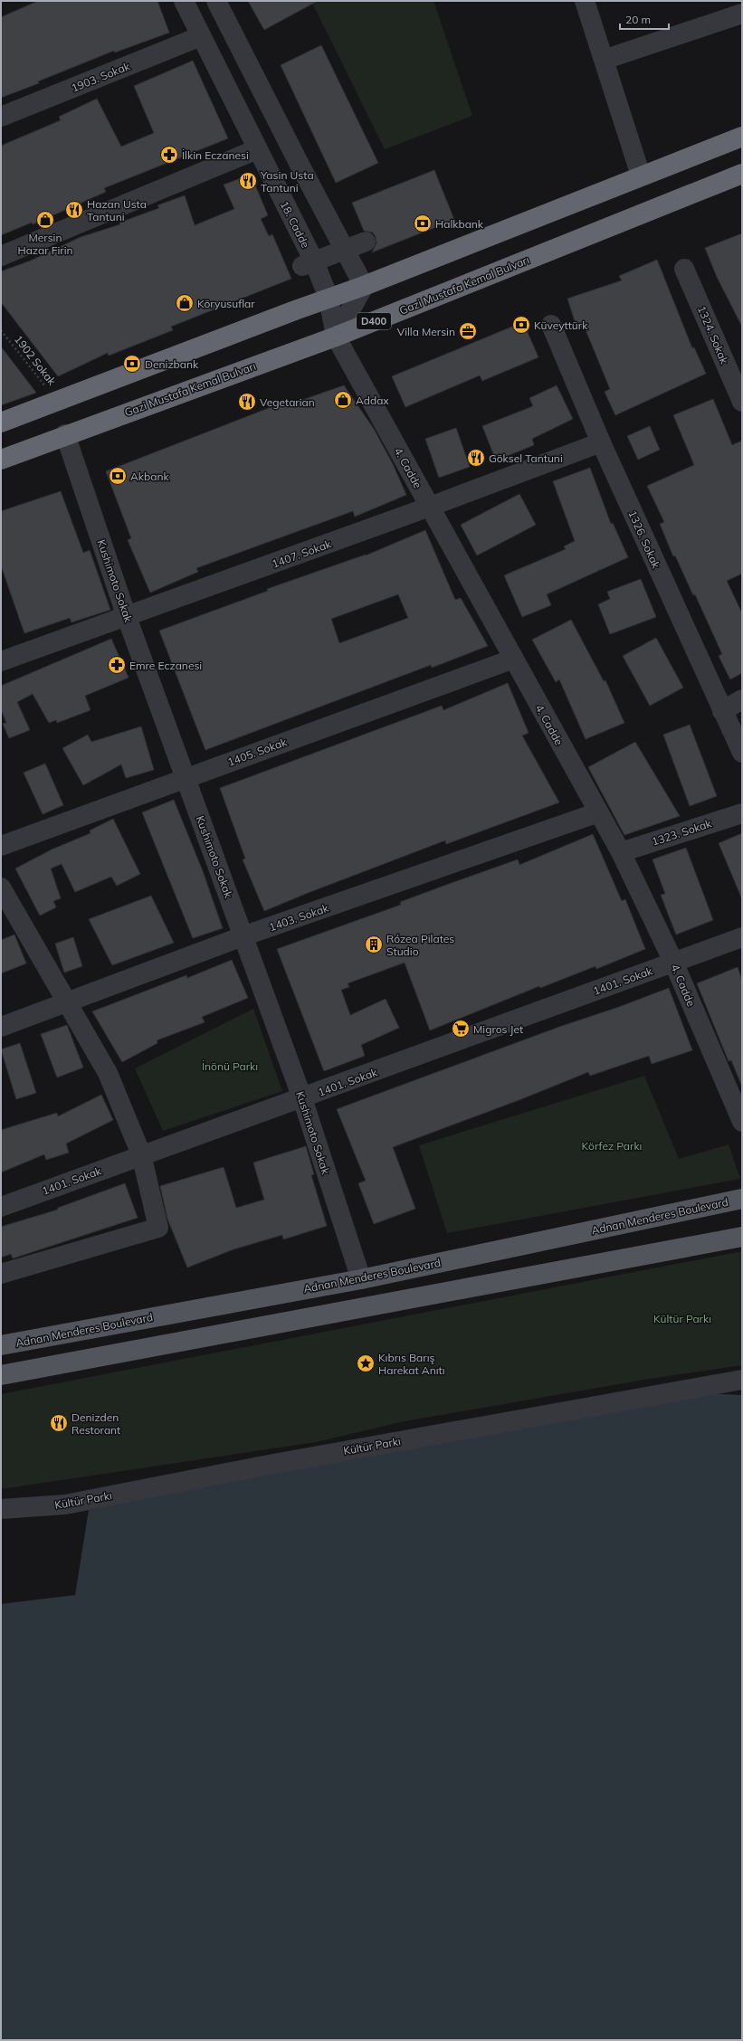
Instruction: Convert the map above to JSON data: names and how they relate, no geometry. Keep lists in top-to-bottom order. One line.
{"streets":{"highway":["Gazi Mustafa Kemal Bulvarı","D400"],"main road":["Adnan Menderes Boulevard"],"street":["1903. Sokak","18. Cadde","1324. Sokak","4. Cadde","1326. Sokak","1407. Sokak","Kushimoto Sokak","1405. Sokak","1323. Sokak","1403. Sokak","1401. Sokak","Kültür Parkı"],"path":["1902 Sokak"]},"crossings":[["1903. Sokak","18. Cadde"],["18. Cadde","Gazi Mustafa Kemal Bulvarı"],["18. Cadde","4. Cadde"],["Gazi Mustafa Kemal Bulvarı","4. Cadde"],["Gazi Mustafa Kemal Bulvarı","Kushimoto Sokak"],["4. Cadde","1407. Sokak"],["4. Cadde","1405. Sokak"],["4. Cadde","1323. Sokak"],["4. Cadde","1403. Sokak"],["4. Cadde","1401. Sokak"],["1326. Sokak","1407. Sokak"],["1407. Sokak","Kushimoto Sokak"],["Kushimoto Sokak","1405. Sokak"],["Kushimoto Sokak","1403. Sokak"],["Kushimoto Sokak","1401. Sokak"],["Kushimoto Sokak","Adnan Menderes Boulevard"]],"parks":["İnönü Parkı","Körfez Parkı","Kültür Parkı"],"places":{"pharmacy":["İlkin Eczanesi","Emre Eczanesi"],"restaurant":["Yasin Usta Tantuni","Hazan Usta Tantuni","Vegetarian","Göksel Tantuni","Denizden Restorant"],"shop":["Mersin Hazar Firin","Köryusuflar","Addax"],"bank":["Halkbank","Küveyttürk","Denizbank","Akbank"],"office":["Villa Mersin"],"building":["Rózea Pilates Studio"],"supermarket":["Migros Jet"],"place":["Kıbrıs Barış Harekat Anıtı"]},"scale_bar":"20 m"}
